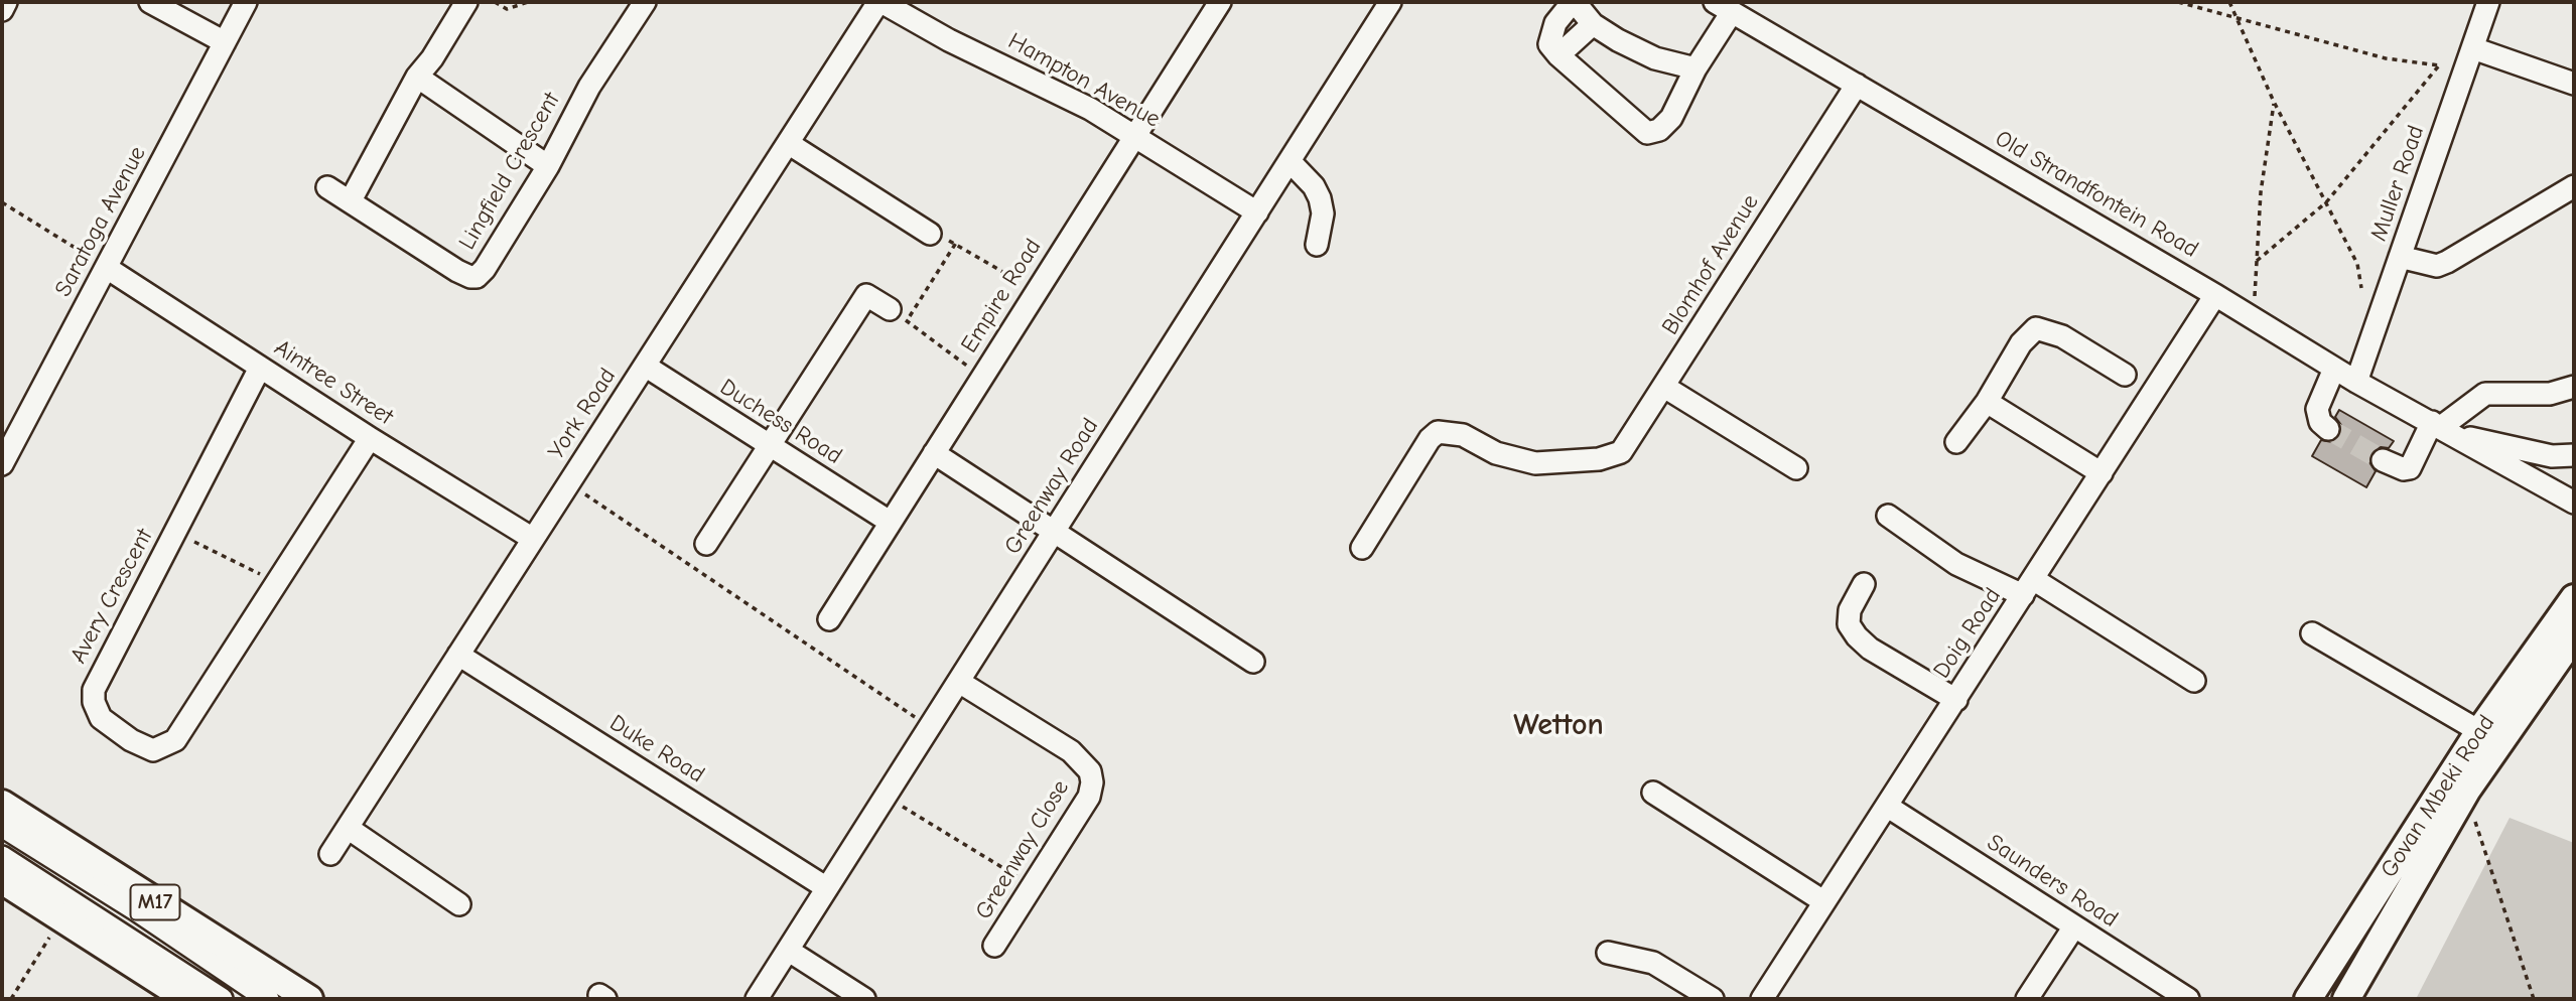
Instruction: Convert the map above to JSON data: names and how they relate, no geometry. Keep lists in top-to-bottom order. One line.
{"streets":{"main road":["Govan Mbeki Road","M17"],"street":["Hampton Avenue","Lingfield Crescent","Muller Road","Old Strandfontein Road","Saratoga Avenue","Blomhof Avenue","Empire Road","Aintree Street","York Road","Duchess Road","Greenway Road","Avery Crescent","Doig Road","Duke Road","Greenway Close","Saunders Road"]},"crossings":[["Hampton Avenue","Empire Road"],["Hampton Avenue","York Road"],["Hampton Avenue","Greenway Road"],["Muller Road","Old Strandfontein Road"],["Old Strandfontein Road","Blomhof Avenue"],["Old Strandfontein Road","Doig Road"],["Saratoga Avenue","Aintree Street"],["Empire Road","Duchess Road"],["Aintree Street","York Road"],["Aintree Street","Avery Crescent"],["York Road","Duchess Road"],["York Road","Duke Road"],["Greenway Road","Duke Road"],["Greenway Road","Greenway Close"],["Doig Road","Saunders Road"]],"districts":["Wetton"]}
